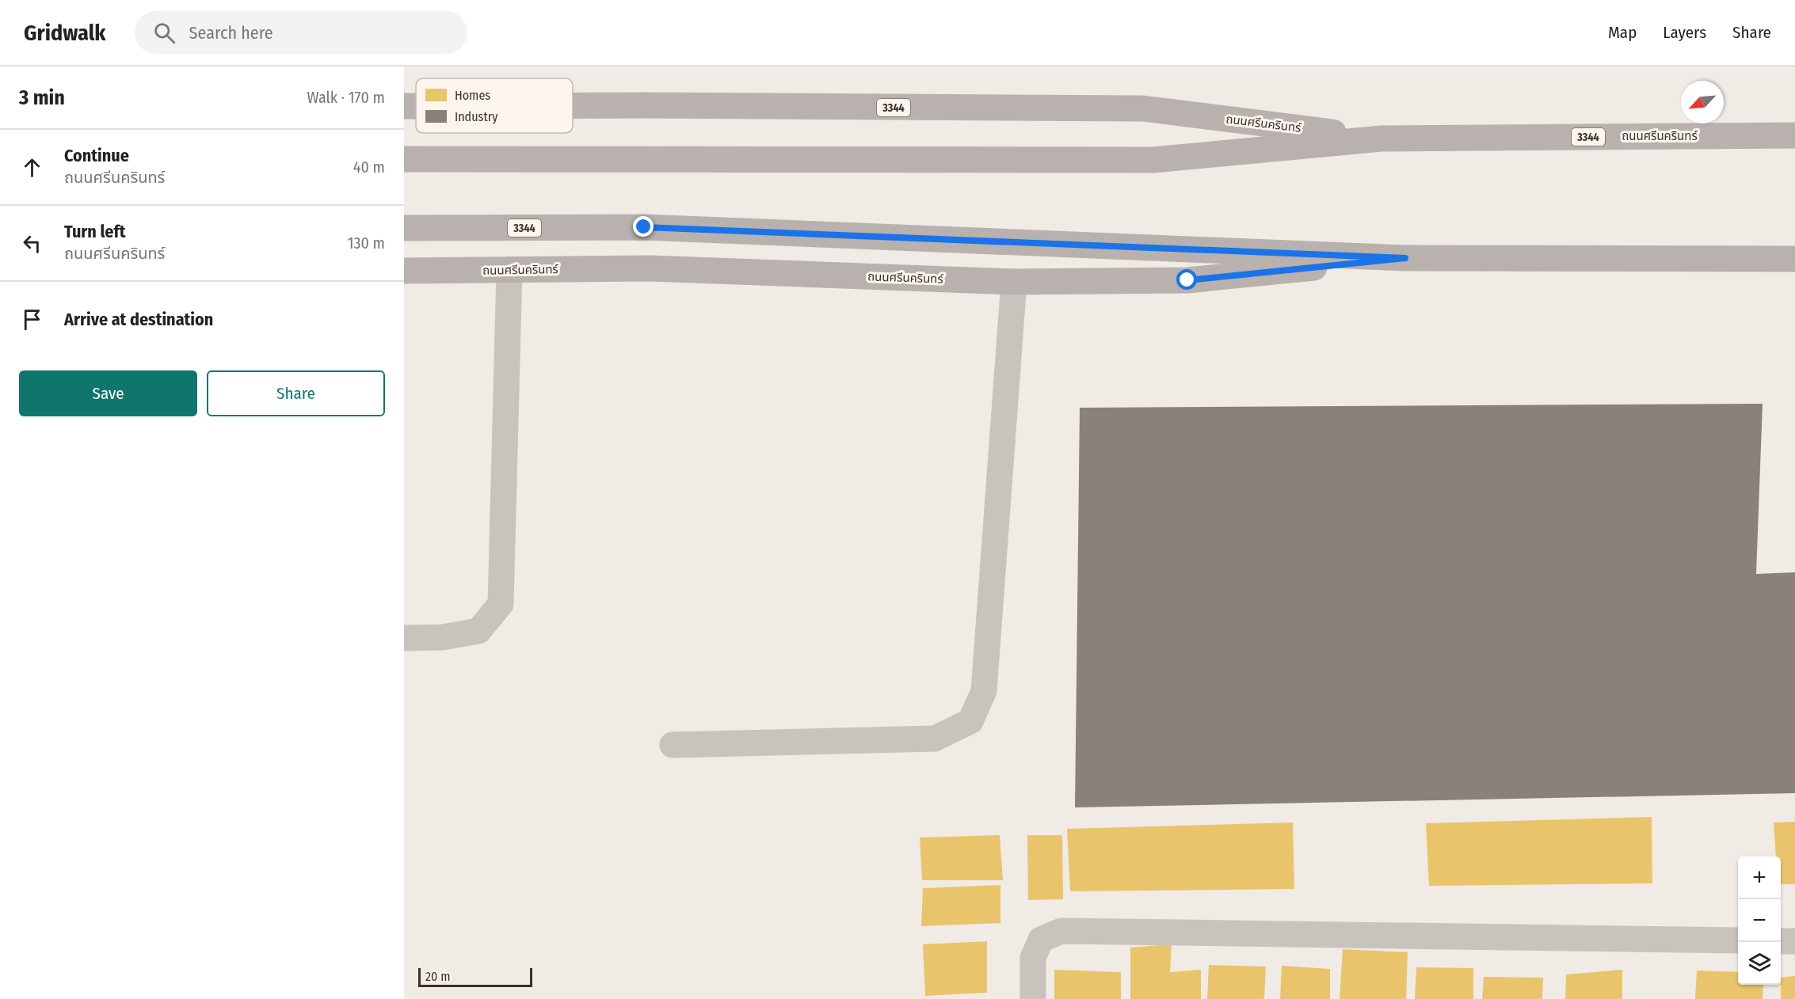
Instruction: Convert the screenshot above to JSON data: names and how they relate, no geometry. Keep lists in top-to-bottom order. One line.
{"streets":{"main road":["3344","ถนนศรีนครินทร์"]},"legend":["Homes","Industry"],"scale_bar":"20 m","north":"bottom left","page":{"header":"Gridwalk","search":"Search here","nav":["Map","Layers","Share"],"heading":["3 min","Walk · 170 m"],"list":[["Continue","ถนนศรีนครินทร์","40 m"],["Turn left","ถนนศรีนครินทร์","130 m"],"Arrive at destination"],"buttons":["Save","Share"],"map_buttons":["+","−"],"scale":"20 m"}}
